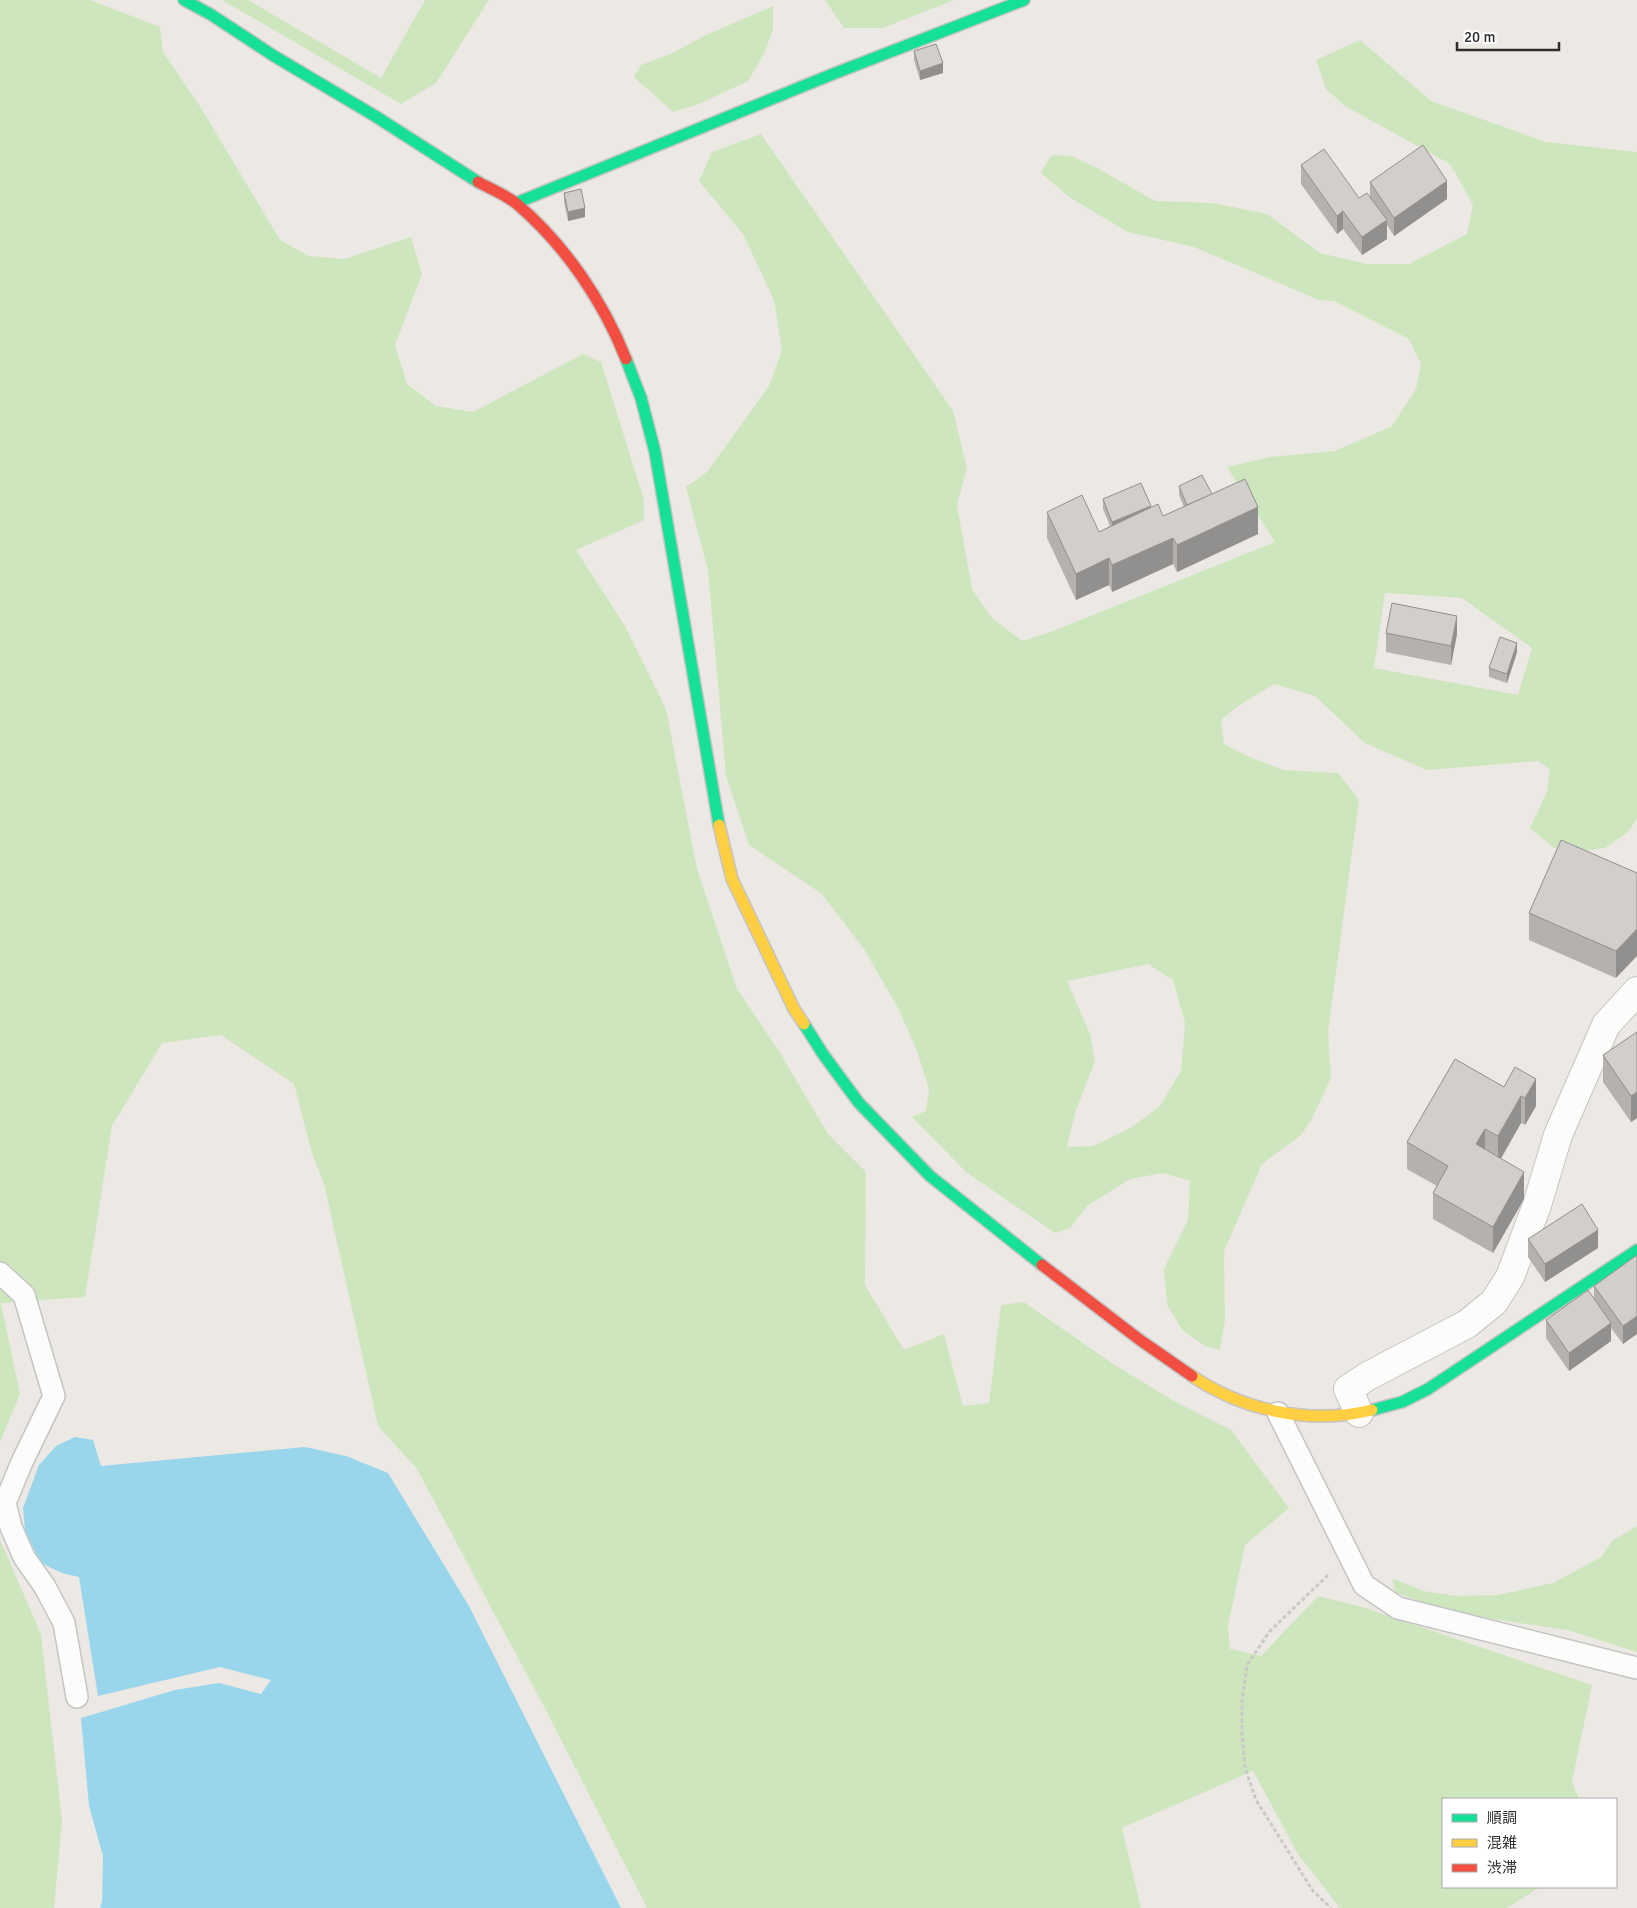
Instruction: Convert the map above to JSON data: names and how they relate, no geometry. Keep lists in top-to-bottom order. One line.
{"legend":["順調","混雑","渋滞"],"scale_bar":"20 m"}
